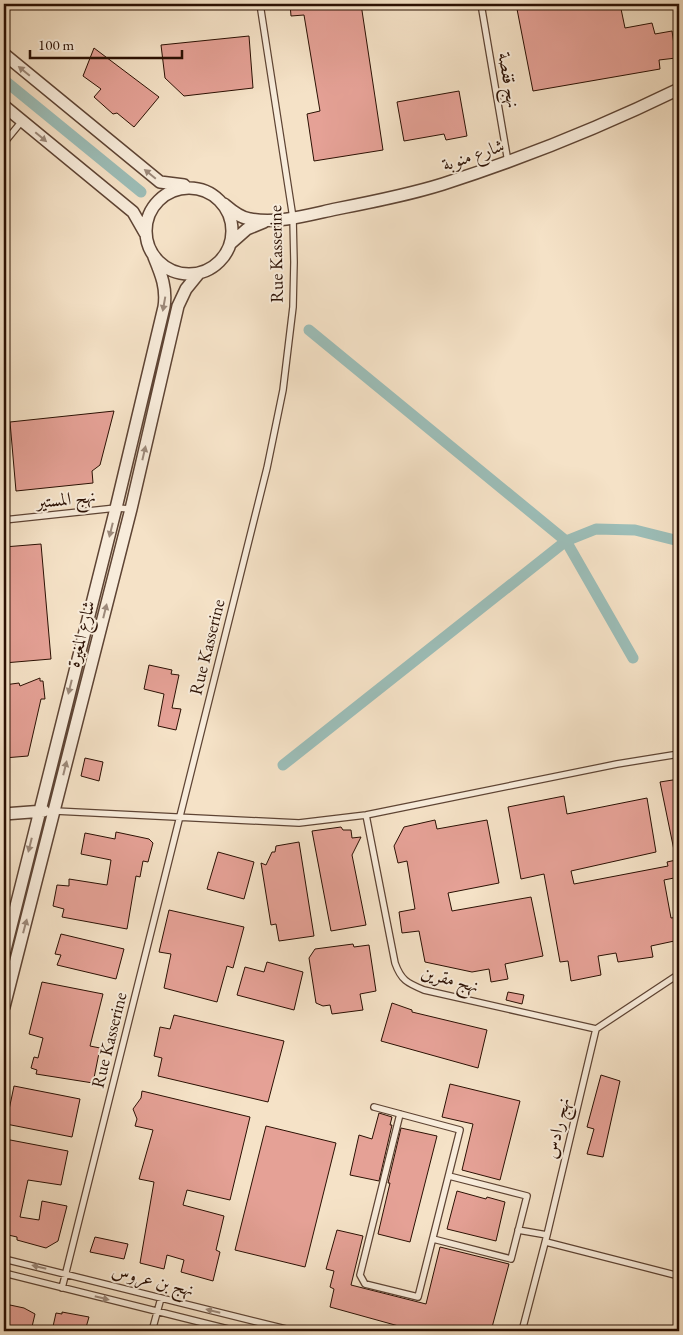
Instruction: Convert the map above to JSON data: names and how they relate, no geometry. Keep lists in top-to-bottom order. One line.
{"streets":{"street":["شارع منوبة","شارع المغيرة"],"lane":["نهج قفصة","Rue Kasserine","نهج المستير","نهج مقرين","نهج رادس","نهج بن عروس"]},"crossings":[["نهج قفصة","شارع منوبة"],["شارع منوبة","Rue Kasserine"],["Rue Kasserine","نهج بن عروس"],["نهج المستير","شارع المغيرة"],["نهج مقرين","نهج رادس"]],"scale_bar":"100 m"}
